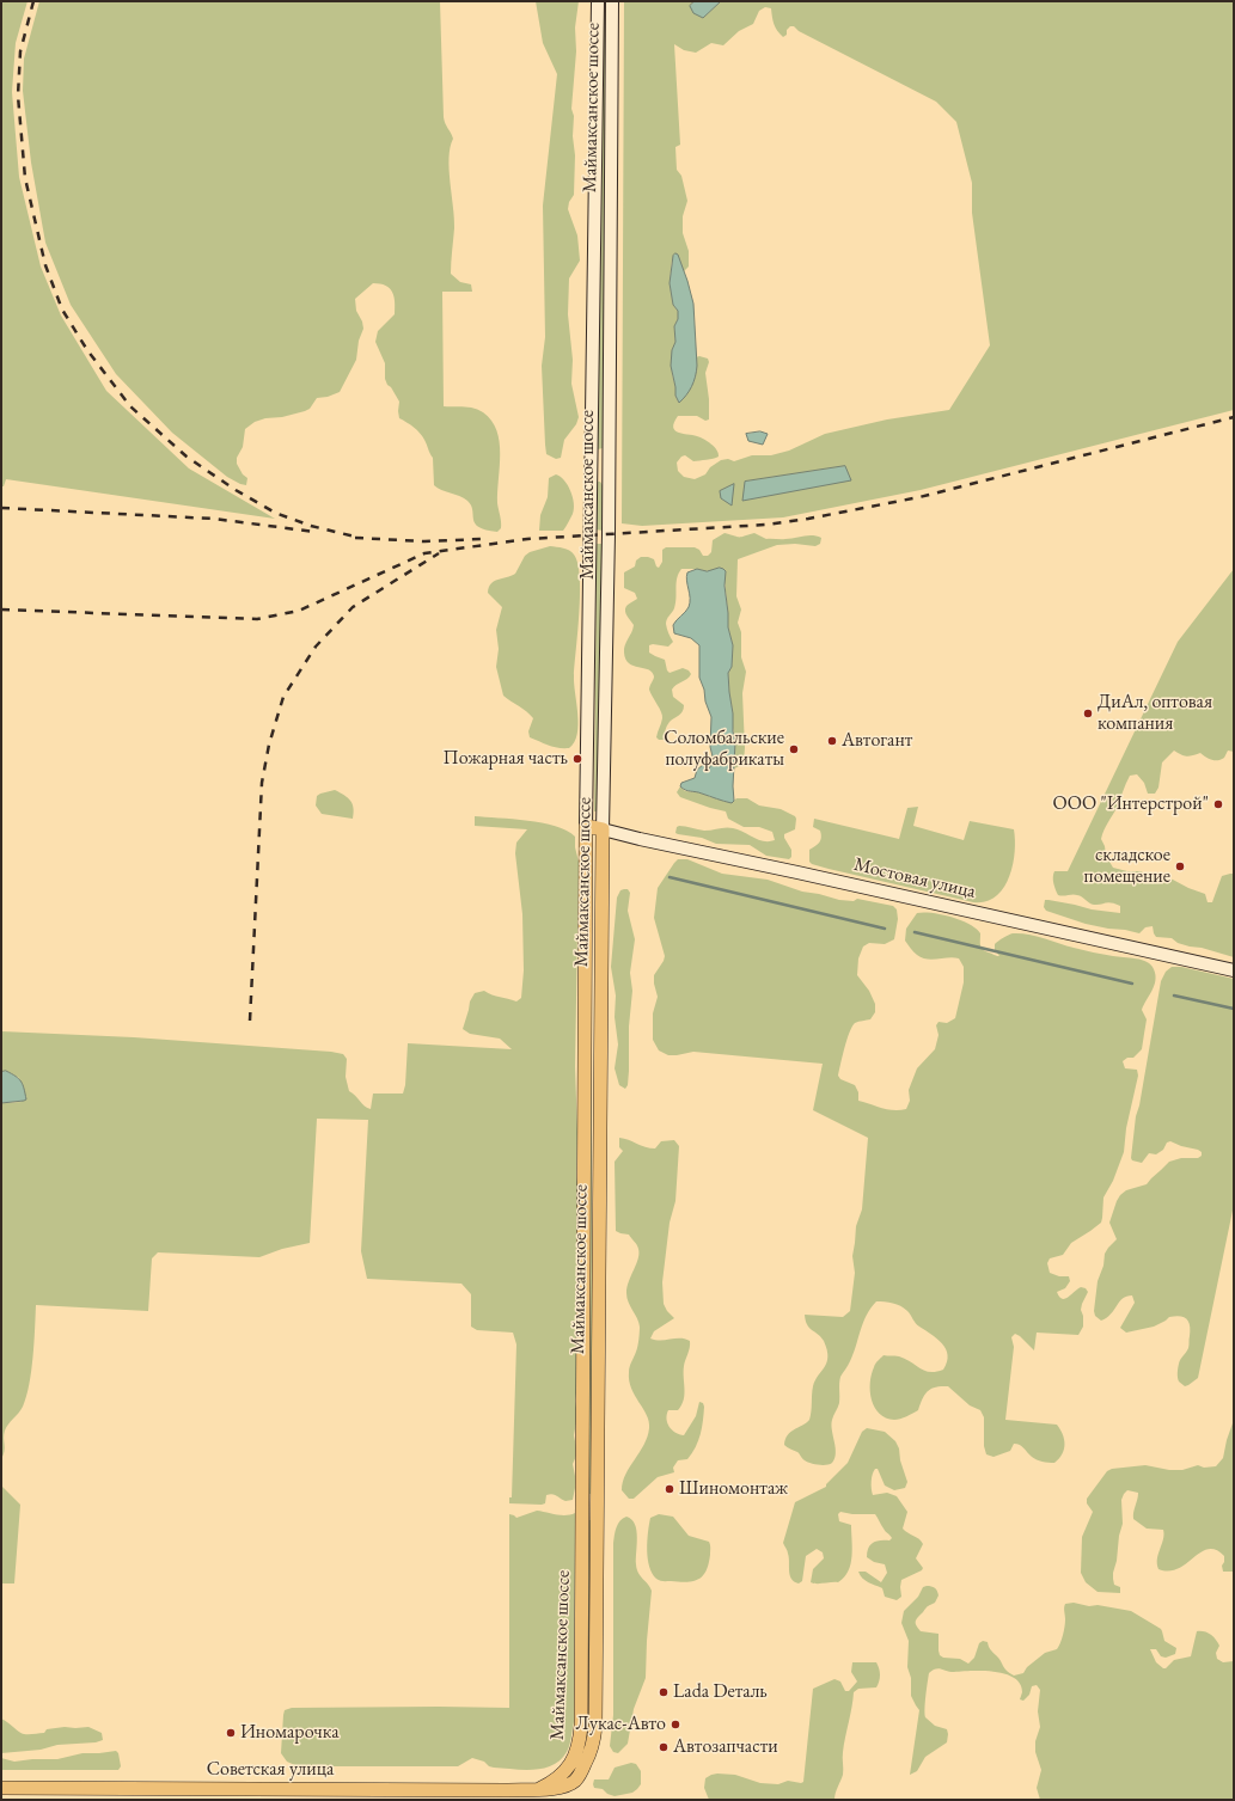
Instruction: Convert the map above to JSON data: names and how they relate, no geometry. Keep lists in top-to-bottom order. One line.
{"streets":{"main road":["Маймаксанское шоссе","Мостовая улица","Советская улица"]},"crossings":[["Маймаксанское шоссе","Мостовая улица"],["Маймаксанское шоссе","Советская улица"]],"places":["ДиАл, оптовая компания","Автогант","Соломбальские полуфабрикаты","Пожарная часть","ООО \"Интерстрой\"","складское помещение","Шиномонтаж","Lada Dеталь","Лукас-Авто","Иномарочка","Автозапчасти"]}
